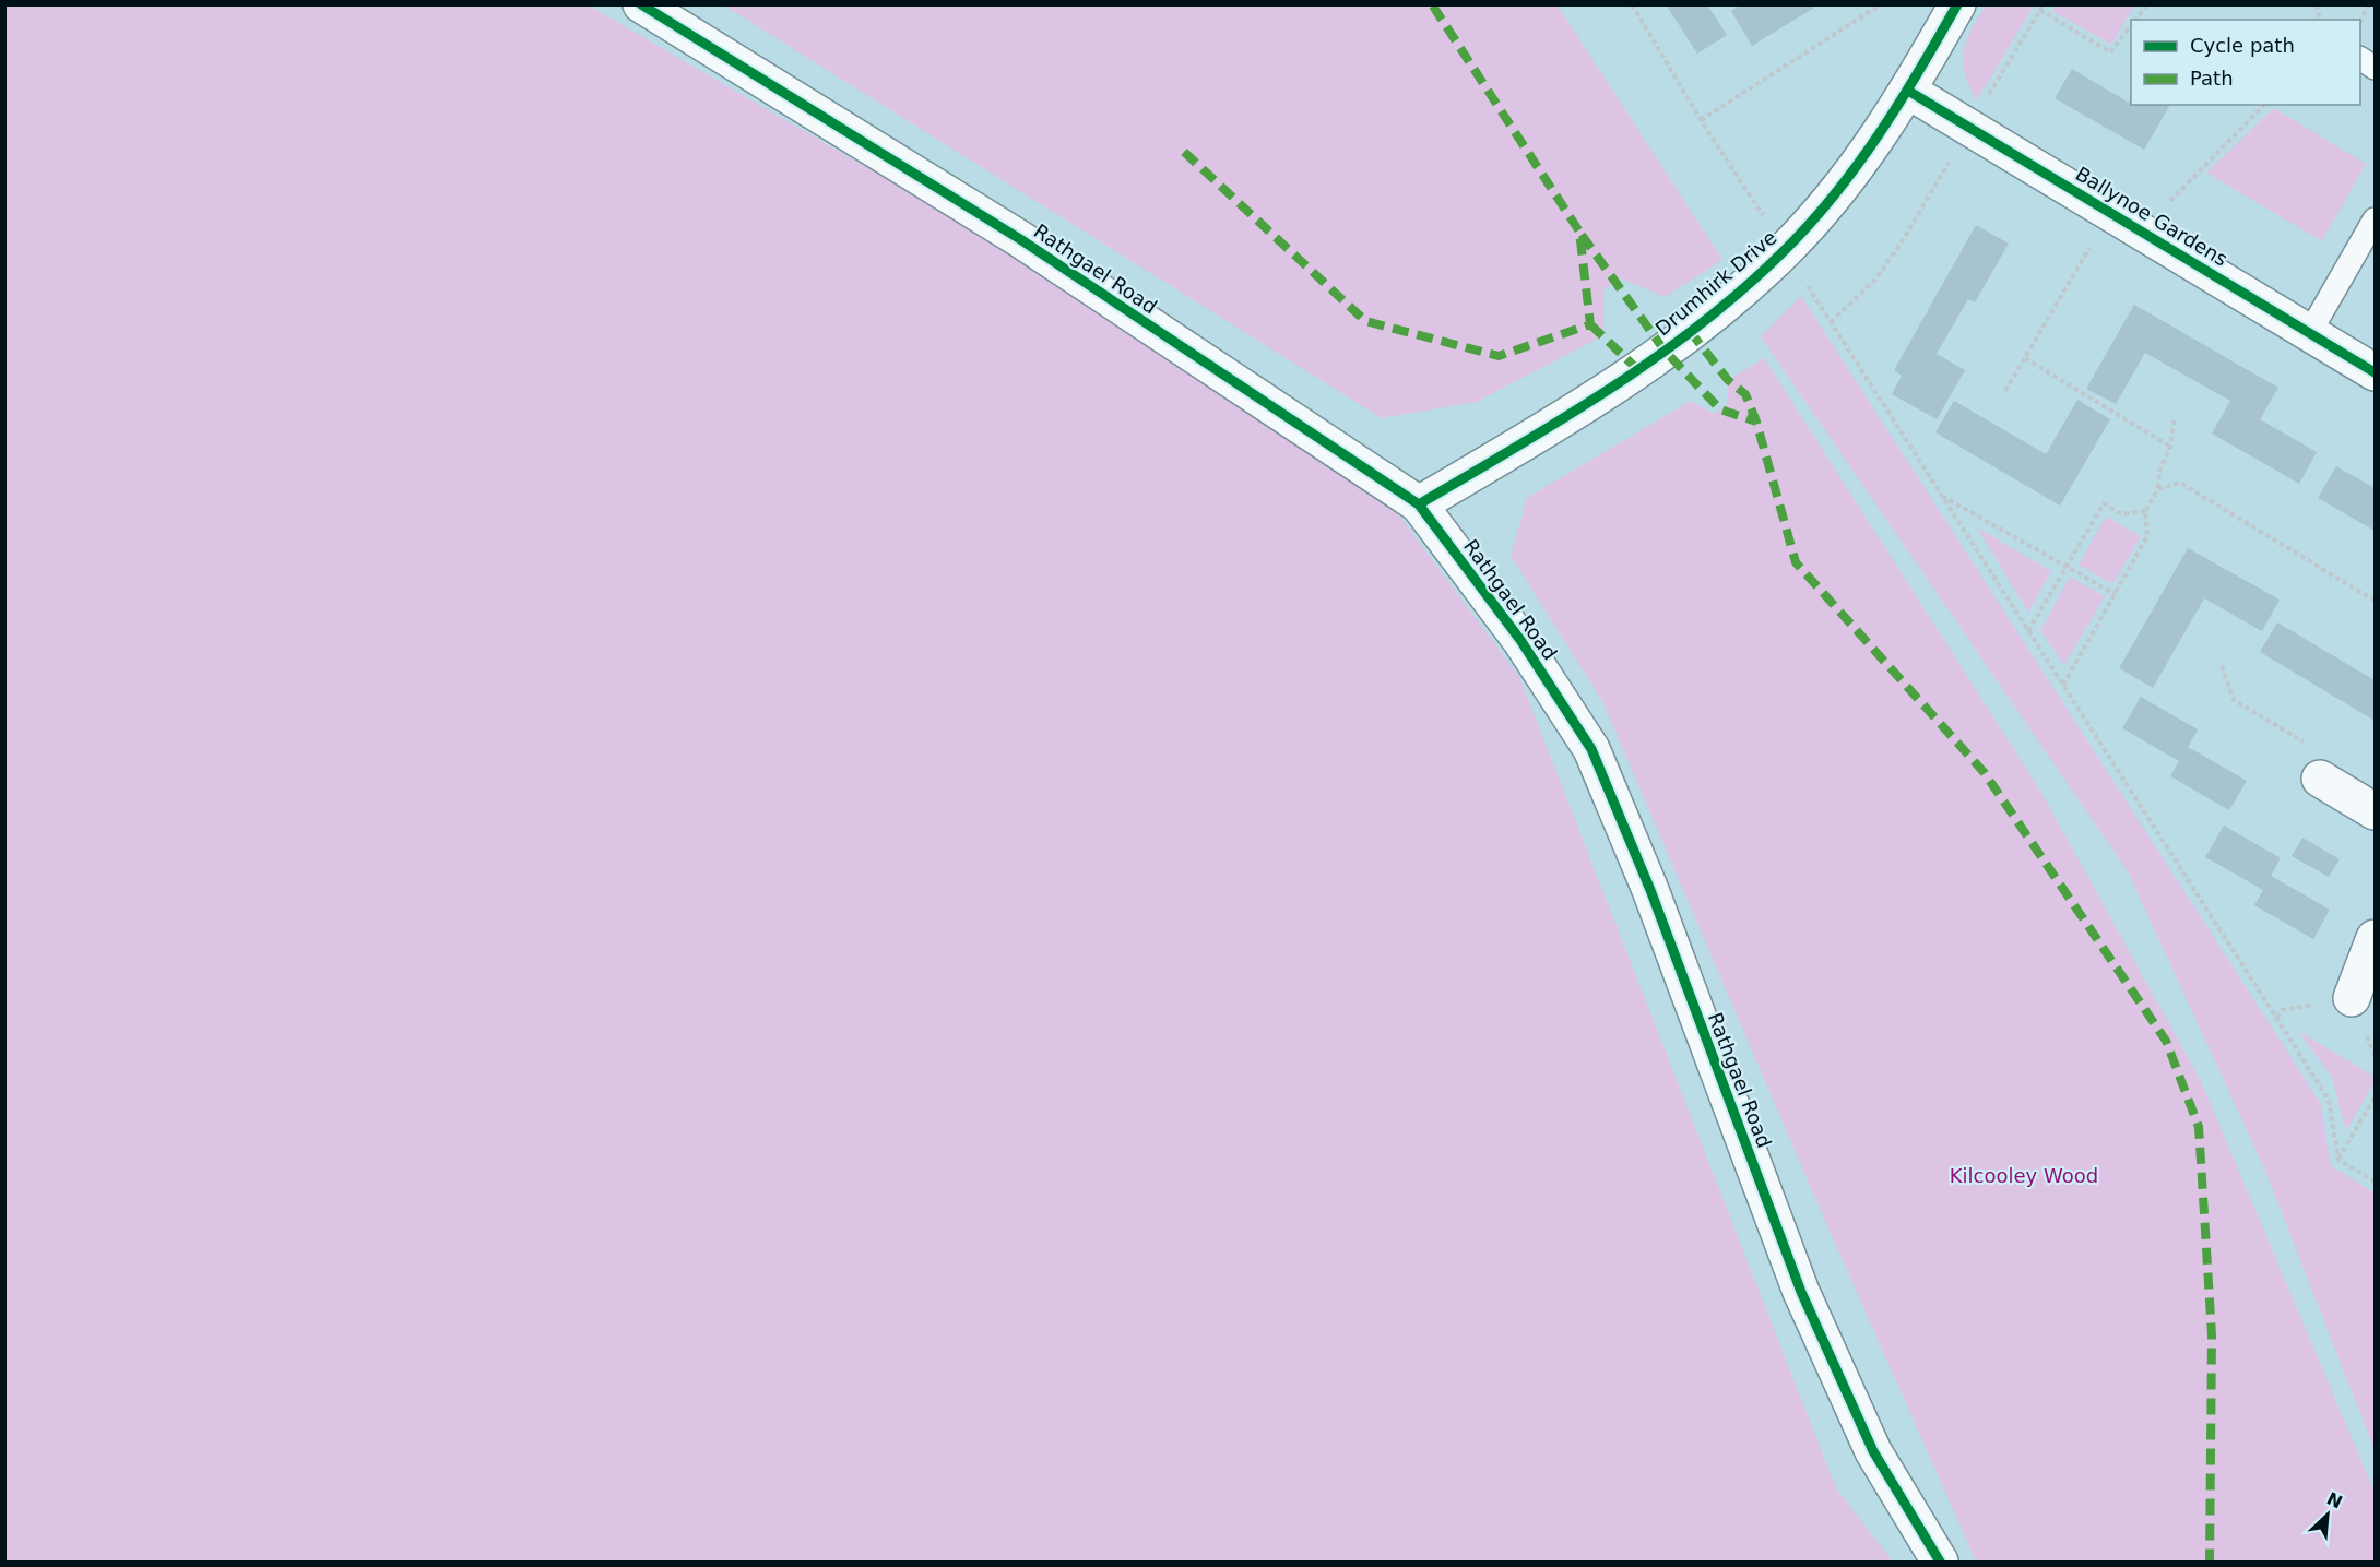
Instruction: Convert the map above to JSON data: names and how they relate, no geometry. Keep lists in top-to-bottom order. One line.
{"streets":{"street":["Ballynoe Gardens","Rathgael Road","Drumhirk Drive"]},"crossings":[["Ballynoe Gardens","Drumhirk Drive"],["Rathgael Road","Drumhirk Drive"]],"parks":["Kilcooley Wood"],"legend":["Cycle path","Path"],"north":"top right"}
